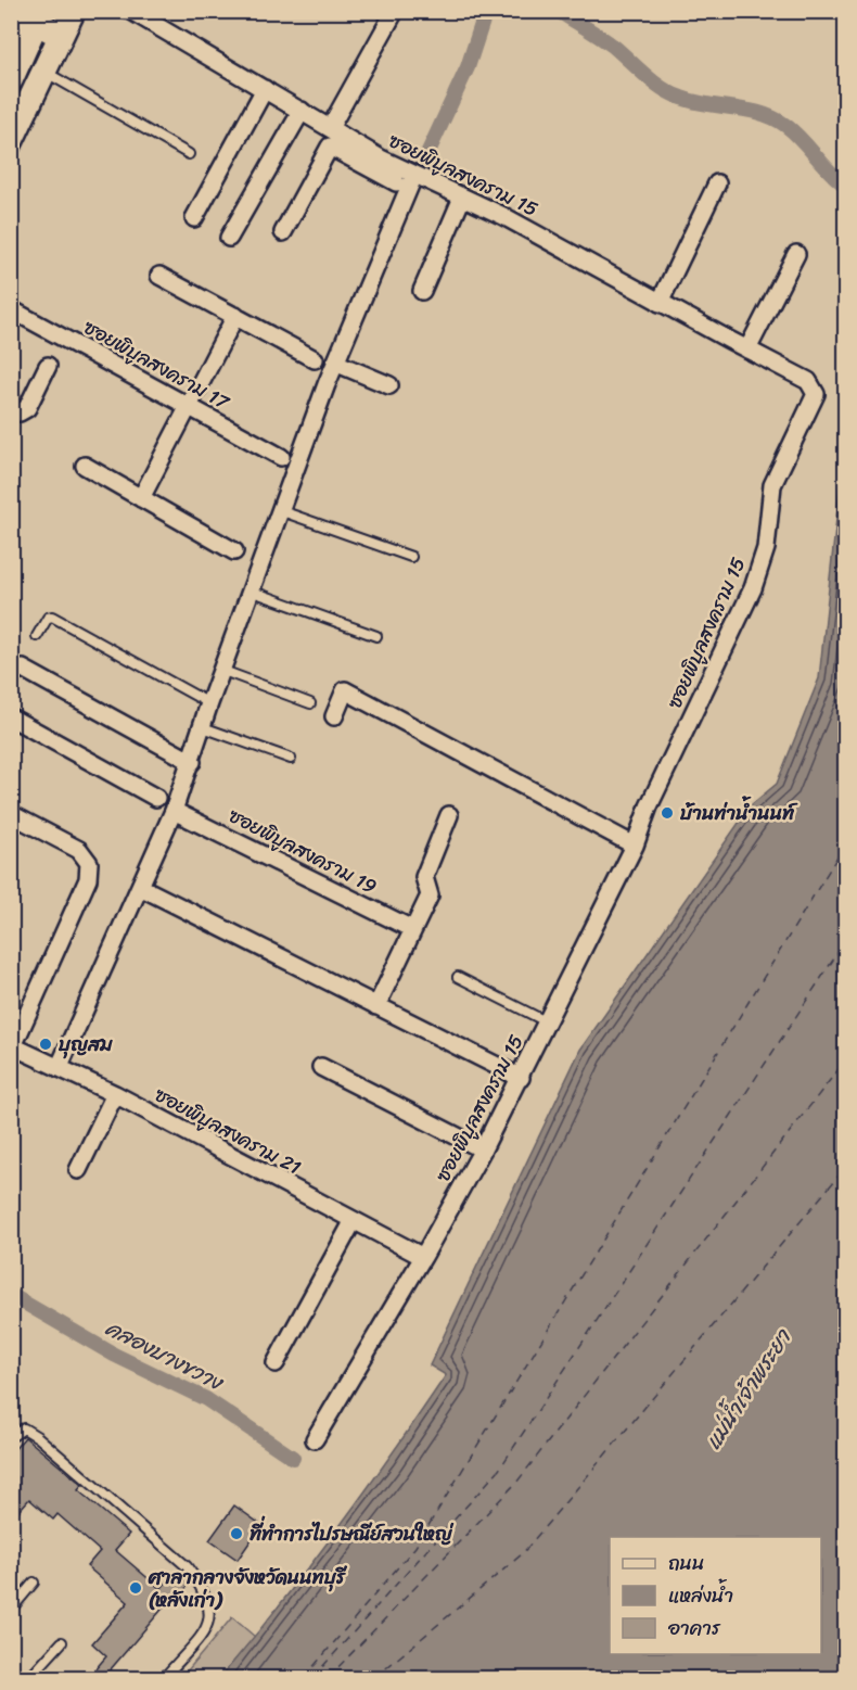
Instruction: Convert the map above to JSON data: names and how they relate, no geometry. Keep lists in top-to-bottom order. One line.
{"streets":{"street":["ซอยพิบูลสงคราม 15","ซอยพิบูลสงคราม 17","ซอยพิบูลสงคราม 19","ซอยพิบูลสงคราม 21"]},"crossings":[["ซอยพิบูลสงคราม 15","ซอยพิบูลสงคราม 21"]],"water":["คลองบางขวาง","แม่น้ำเจ้าพระยา"],"places":["บ้านท่าน้ำนนท์","บุญสม","ที่ทำการไปรษณีย์สวนใหญ่","ศาลากลางจังหวัดนนทบุรี (หลังเก่า)"],"legend":["ถนน","แหล่งน้ำ","อาคาร"]}
